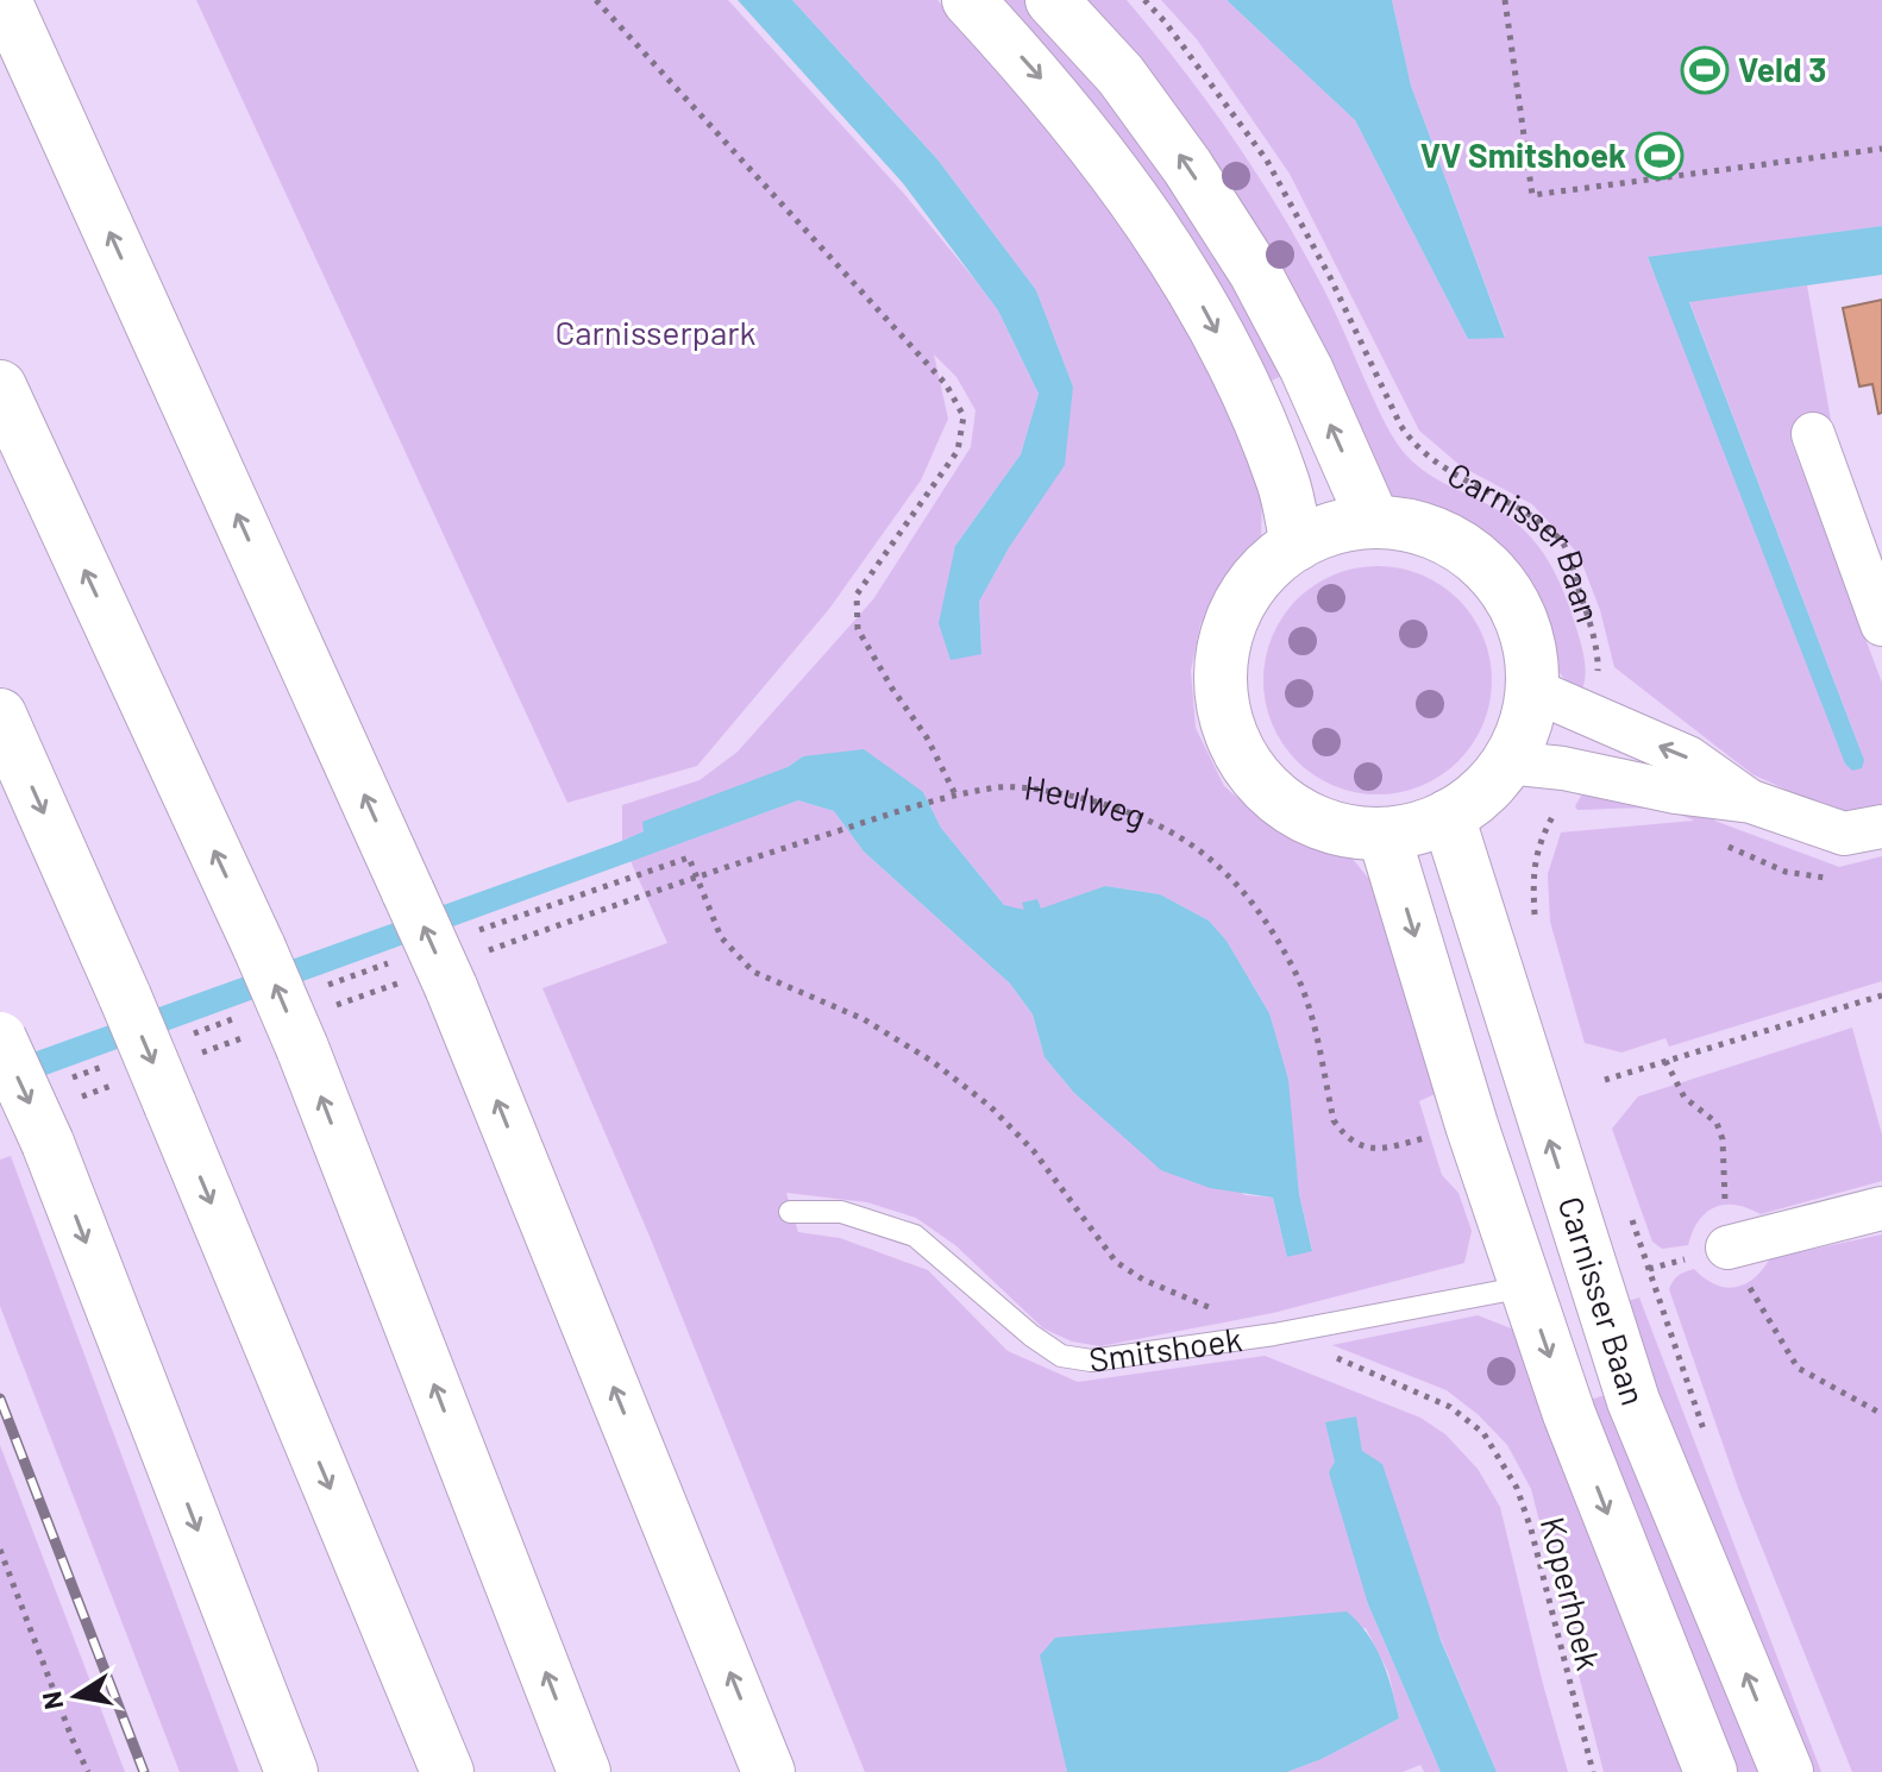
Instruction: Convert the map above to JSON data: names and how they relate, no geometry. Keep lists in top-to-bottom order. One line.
{"streets":{"main road":["Carnisser Baan"],"lane":["Smitshoek"],"path":["Heulweg","Koperhoek"]},"crossings":[["Carnisser Baan","Smitshoek"],["Smitshoek","Koperhoek"]],"parks":["Carnisserpark"],"places":{"sports":["Veld 3","VV Smitshoek"]},"north":"left"}
